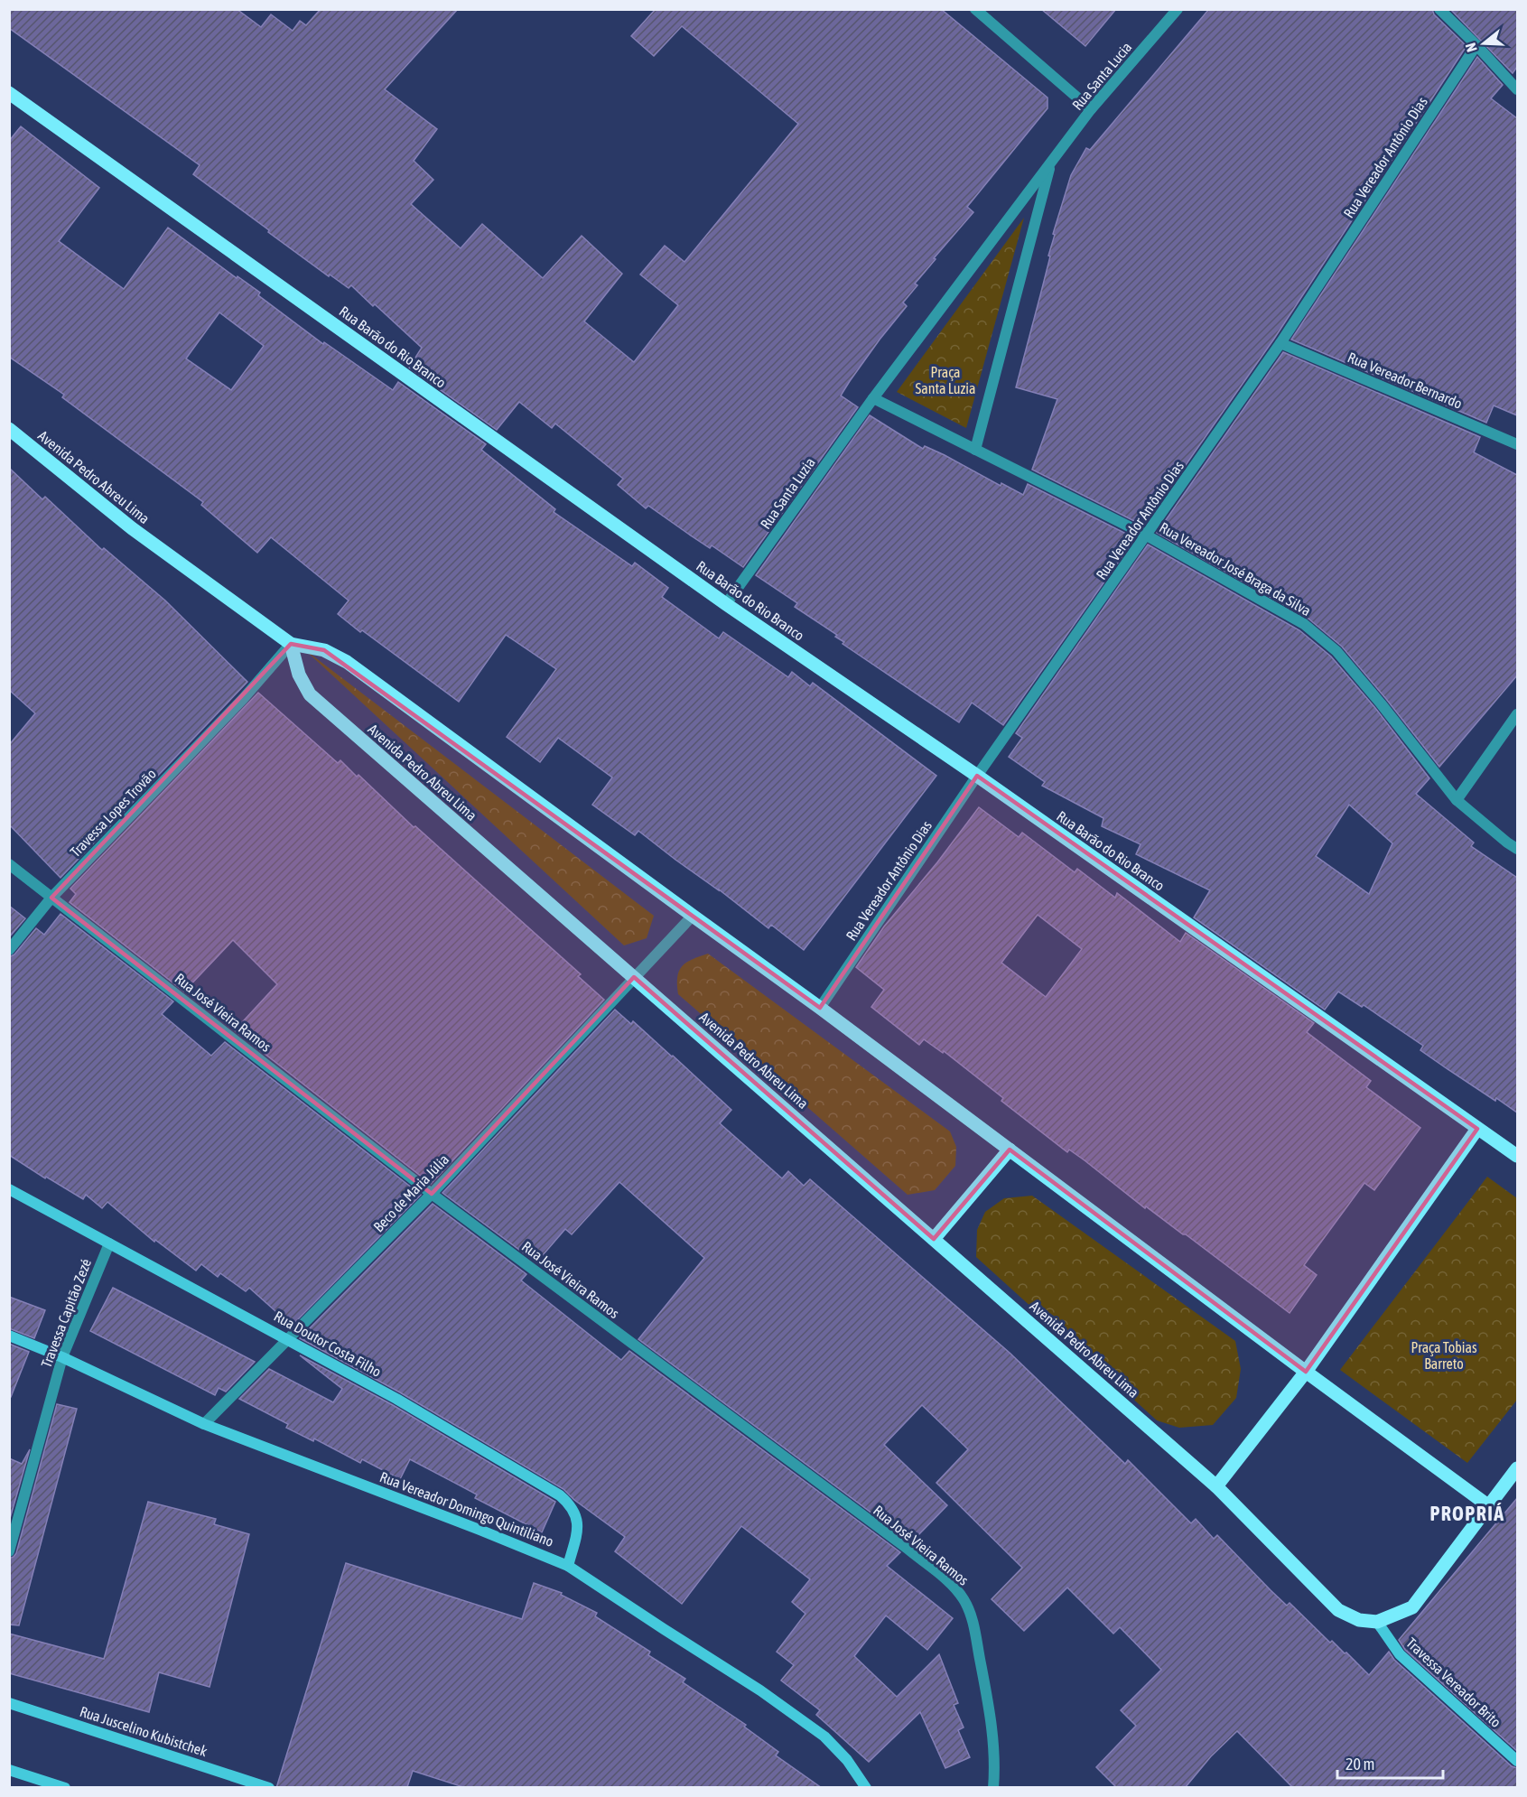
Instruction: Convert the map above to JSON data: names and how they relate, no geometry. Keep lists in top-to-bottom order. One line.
{"streets":{"main road":["Rua Barão do Rio Branco","Avenida Pedro Abreu Lima"],"street":["Rua Santa Lucia","Rua Vereador Antônio Dias","Rua Vereador Bernardo","Rua Santa Luzia","Rua Vereador José Braga da Silva","Travessa Lopes Trovão","Rua José Vieira Ramos","Beco de Maria Júlia","Travessa Capitão Zezé","Rua Doutor Costa Filho","Rua Vereador Domingo Quintiliano","Travessa Vereador Brito","Rua Juscelino Kubistchek"]},"crossings":[["Rua Vereador Antônio Dias","Rua Barão do Rio Branco"],["Rua Vereador Antônio Dias","Rua Vereador Bernardo"],["Rua Vereador Antônio Dias","Avenida Pedro Abreu Lima"],["Rua Vereador Antônio Dias","Rua Vereador José Braga da Silva"],["Rua Barão do Rio Branco","Rua Santa Luzia"],["Avenida Pedro Abreu Lima","Travessa Lopes Trovão"],["Avenida Pedro Abreu Lima","Beco de Maria Júlia"],["Avenida Pedro Abreu Lima","Travessa Vereador Brito"],["Rua Santa Luzia","Rua Vereador José Braga da Silva"],["Travessa Lopes Trovão","Rua José Vieira Ramos"],["Rua José Vieira Ramos","Beco de Maria Júlia"],["Beco de Maria Júlia","Rua Doutor Costa Filho"],["Beco de Maria Júlia","Rua Vereador Domingo Quintiliano"],["Travessa Capitão Zezé","Rua Doutor Costa Filho"],["Travessa Capitão Zezé","Rua Vereador Domingo Quintiliano"],["Rua Doutor Costa Filho","Rua Vereador Domingo Quintiliano"]],"districts":["PROPRIÁ"],"parks":["Praça Santa Luzia","Praça Tobias Barreto"],"scale_bar":"20 m","north":"left"}
